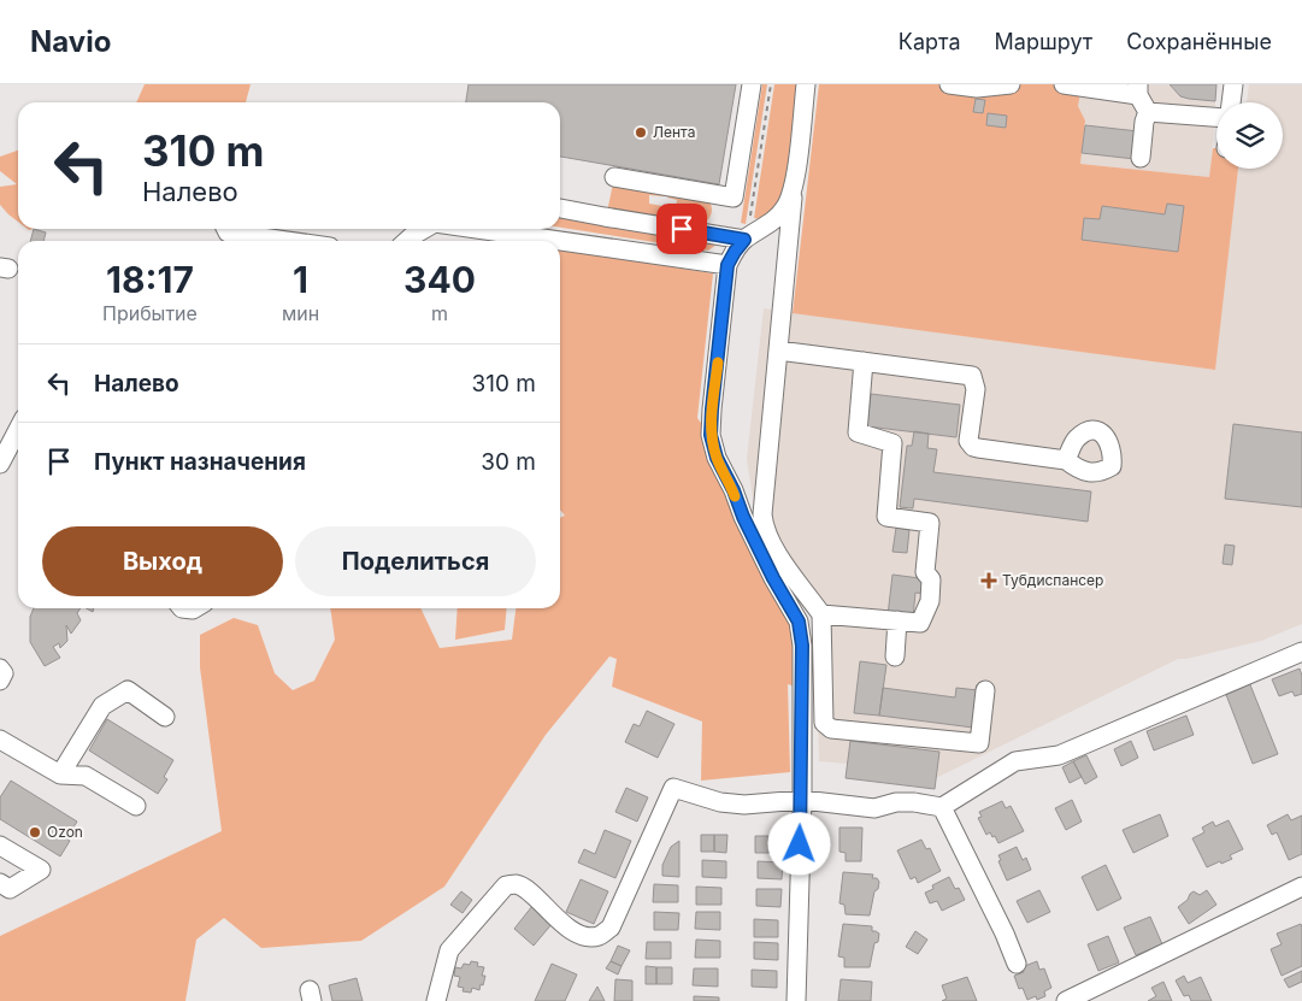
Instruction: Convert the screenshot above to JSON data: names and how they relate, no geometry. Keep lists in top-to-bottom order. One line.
{"places":{"other":["Лента","Ozon"],"health":["Тубдиспансер"]},"page":{"header":"Navio","nav":["Карта","Маршрут","Сохранённые"],"turn":["310 m","Налево"],"eta":["18:17","Прибытие","1","мин","340","m"],"list":[{"name":"Налево","value":"310 m"},{"name":"Пункт назначения","value":"30 m"}],"buttons":["Выход","Поделиться"]}}
